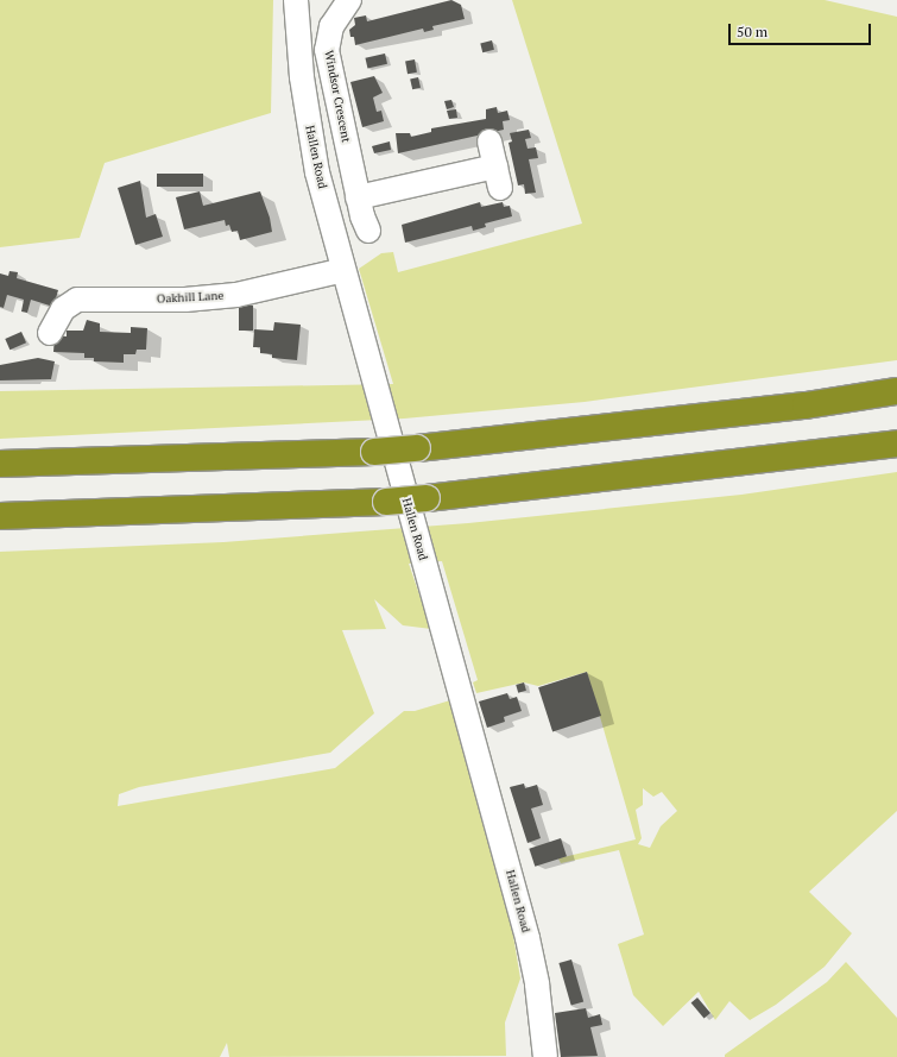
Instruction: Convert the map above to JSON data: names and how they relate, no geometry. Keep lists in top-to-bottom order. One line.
{"streets":{"street":["Windsor Crescent","Hallen Road","Oakhill Lane"]},"crossings":[["Hallen Road","Oakhill Lane"]],"scale_bar":"50 m"}
